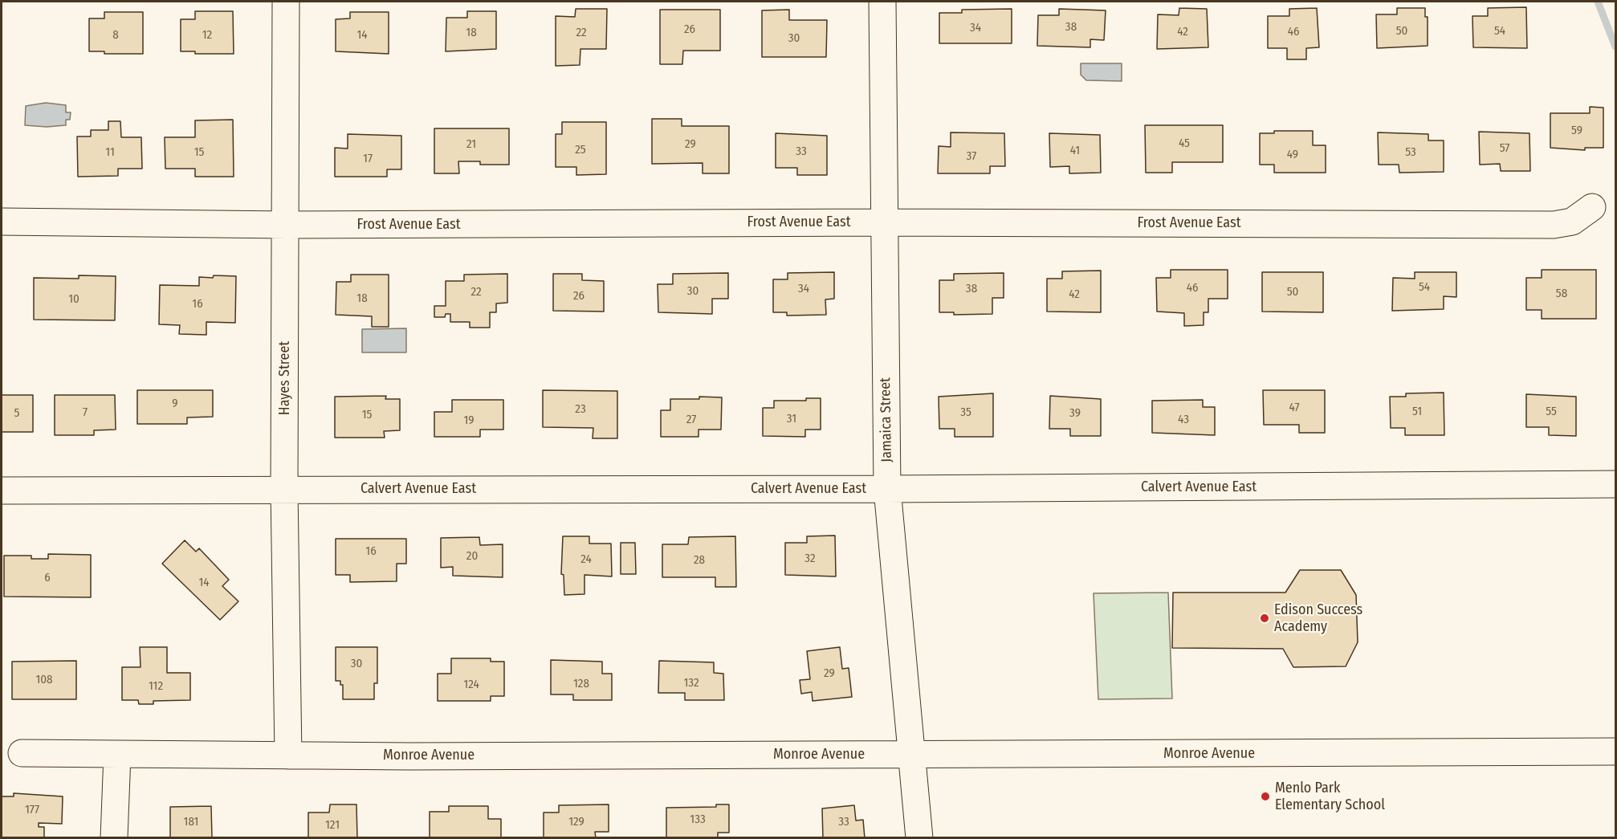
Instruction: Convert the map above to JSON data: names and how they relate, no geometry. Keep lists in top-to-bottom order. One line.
{"streets":{"street":["Frost Avenue East","Hayes Street","Jamaica Street","Calvert Avenue East","Monroe Avenue"]},"crossings":[["Frost Avenue East","Hayes Street"],["Frost Avenue East","Jamaica Street"],["Hayes Street","Calvert Avenue East"],["Hayes Street","Monroe Avenue"],["Jamaica Street","Calvert Avenue East"],["Jamaica Street","Monroe Avenue"]],"places":["Edison Success Academy","Menlo Park Elementary School"],"house_numbers":["38","34","26","50","54","42","46","18","22","8","12","14","30","59","45","21","29","57","25","41","33","11","15","53","49","37","17","54","46","34","38","30","22","50","58","42","26","18","10","16","9","47","23","51","55","7","35","5","39","15","31","27","43","19","16","20","32","24","28","6","14","30","29","108","132","128","124","112","177","133","181","129","33","121"]}
